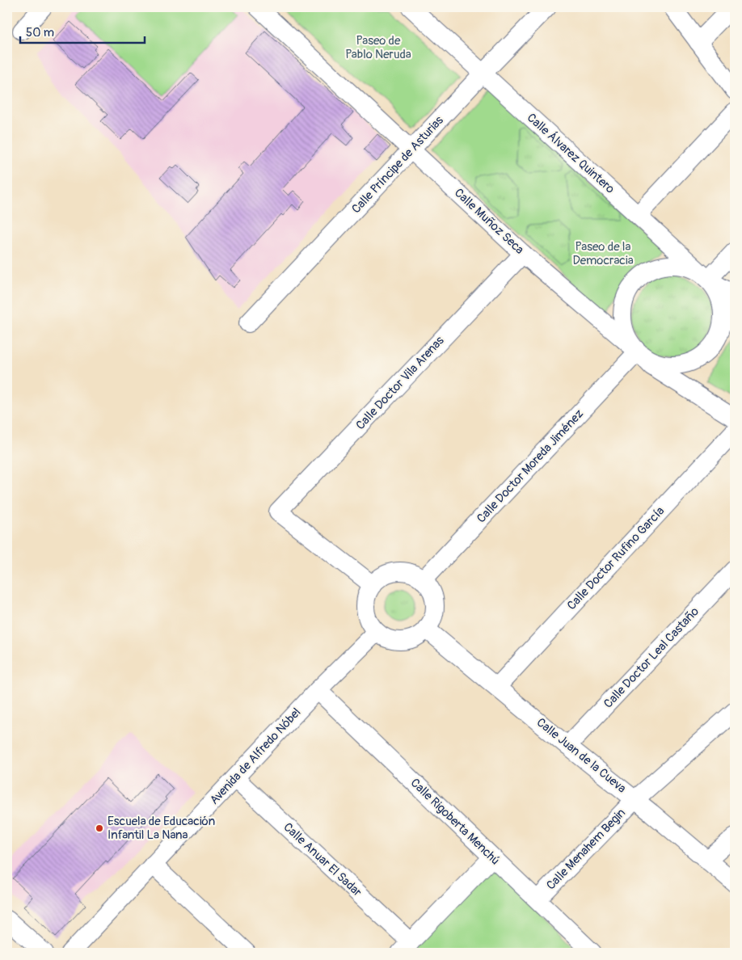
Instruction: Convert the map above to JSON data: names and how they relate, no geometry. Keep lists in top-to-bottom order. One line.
{"streets":{"street":["Calle Álvarez Quintero","Calle Príncipe de Asturias","Calle Muñoz Seca","Calle Doctor Vila Arenas","Calle Doctor Moreda Jiménez","Calle Doctor Rufino García","Calle Doctor Leal Castaño","Calle Juan de la Cueva","Avenida de Alfredo Nóbel","Calle Rigoberta Menchú","Calle Menahem Begin","Calle Anuar El Sadar"]},"crossings":[["Calle Álvarez Quintero","Calle Príncipe de Asturias"],["Calle Álvarez Quintero","Calle Muñoz Seca"],["Calle Álvarez Quintero","Calle Doctor Moreda Jiménez"],["Calle Príncipe de Asturias","Calle Muñoz Seca"],["Calle Muñoz Seca","Calle Doctor Vila Arenas"],["Calle Muñoz Seca","Calle Doctor Moreda Jiménez"],["Calle Doctor Vila Arenas","Calle Doctor Moreda Jiménez"],["Calle Doctor Vila Arenas","Calle Juan de la Cueva"],["Calle Doctor Vila Arenas","Avenida de Alfredo Nóbel"],["Calle Doctor Moreda Jiménez","Calle Juan de la Cueva"],["Calle Doctor Moreda Jiménez","Avenida de Alfredo Nóbel"],["Calle Doctor Rufino García","Calle Juan de la Cueva"],["Calle Doctor Leal Castaño","Calle Juan de la Cueva"],["Calle Juan de la Cueva","Avenida de Alfredo Nóbel"],["Calle Juan de la Cueva","Calle Menahem Begin"],["Avenida de Alfredo Nóbel","Calle Rigoberta Menchú"],["Avenida de Alfredo Nóbel","Calle Anuar El Sadar"],["Calle Rigoberta Menchú","Calle Menahem Begin"]],"parks":["Paseo de Pablo Neruda","Paseo de la Democracia"],"places":["Escuela de Educación Infantil La Nana"],"scale_bar":"50 m"}
